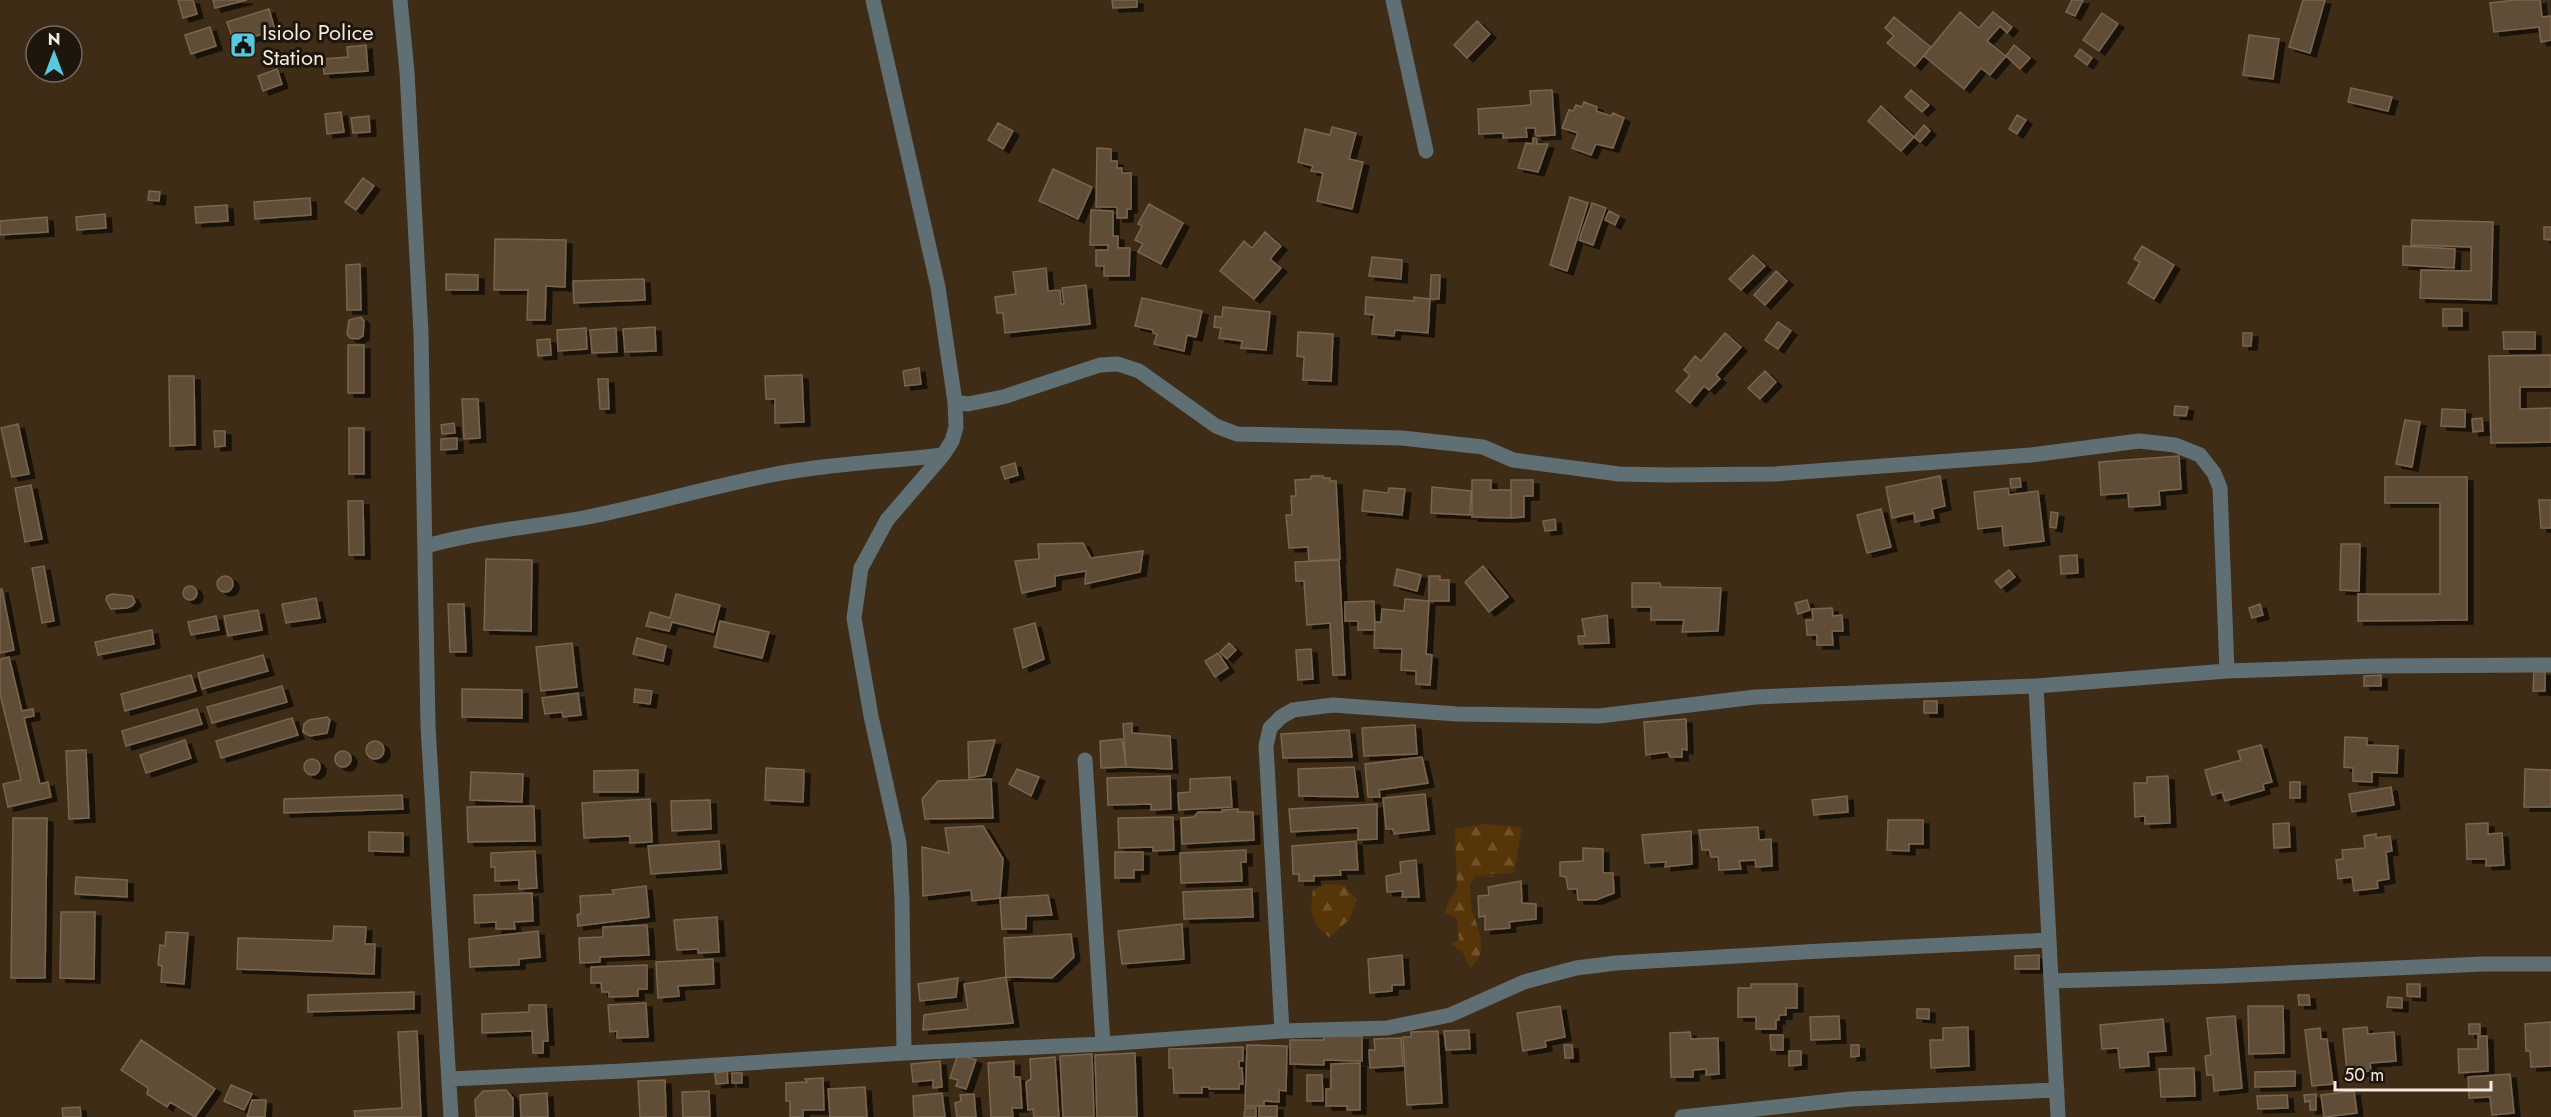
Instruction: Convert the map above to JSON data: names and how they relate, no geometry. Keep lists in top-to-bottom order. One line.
{"places":{"public building":["Isiolo Police Station"]},"scale_bar":"50 m","north":"top"}
